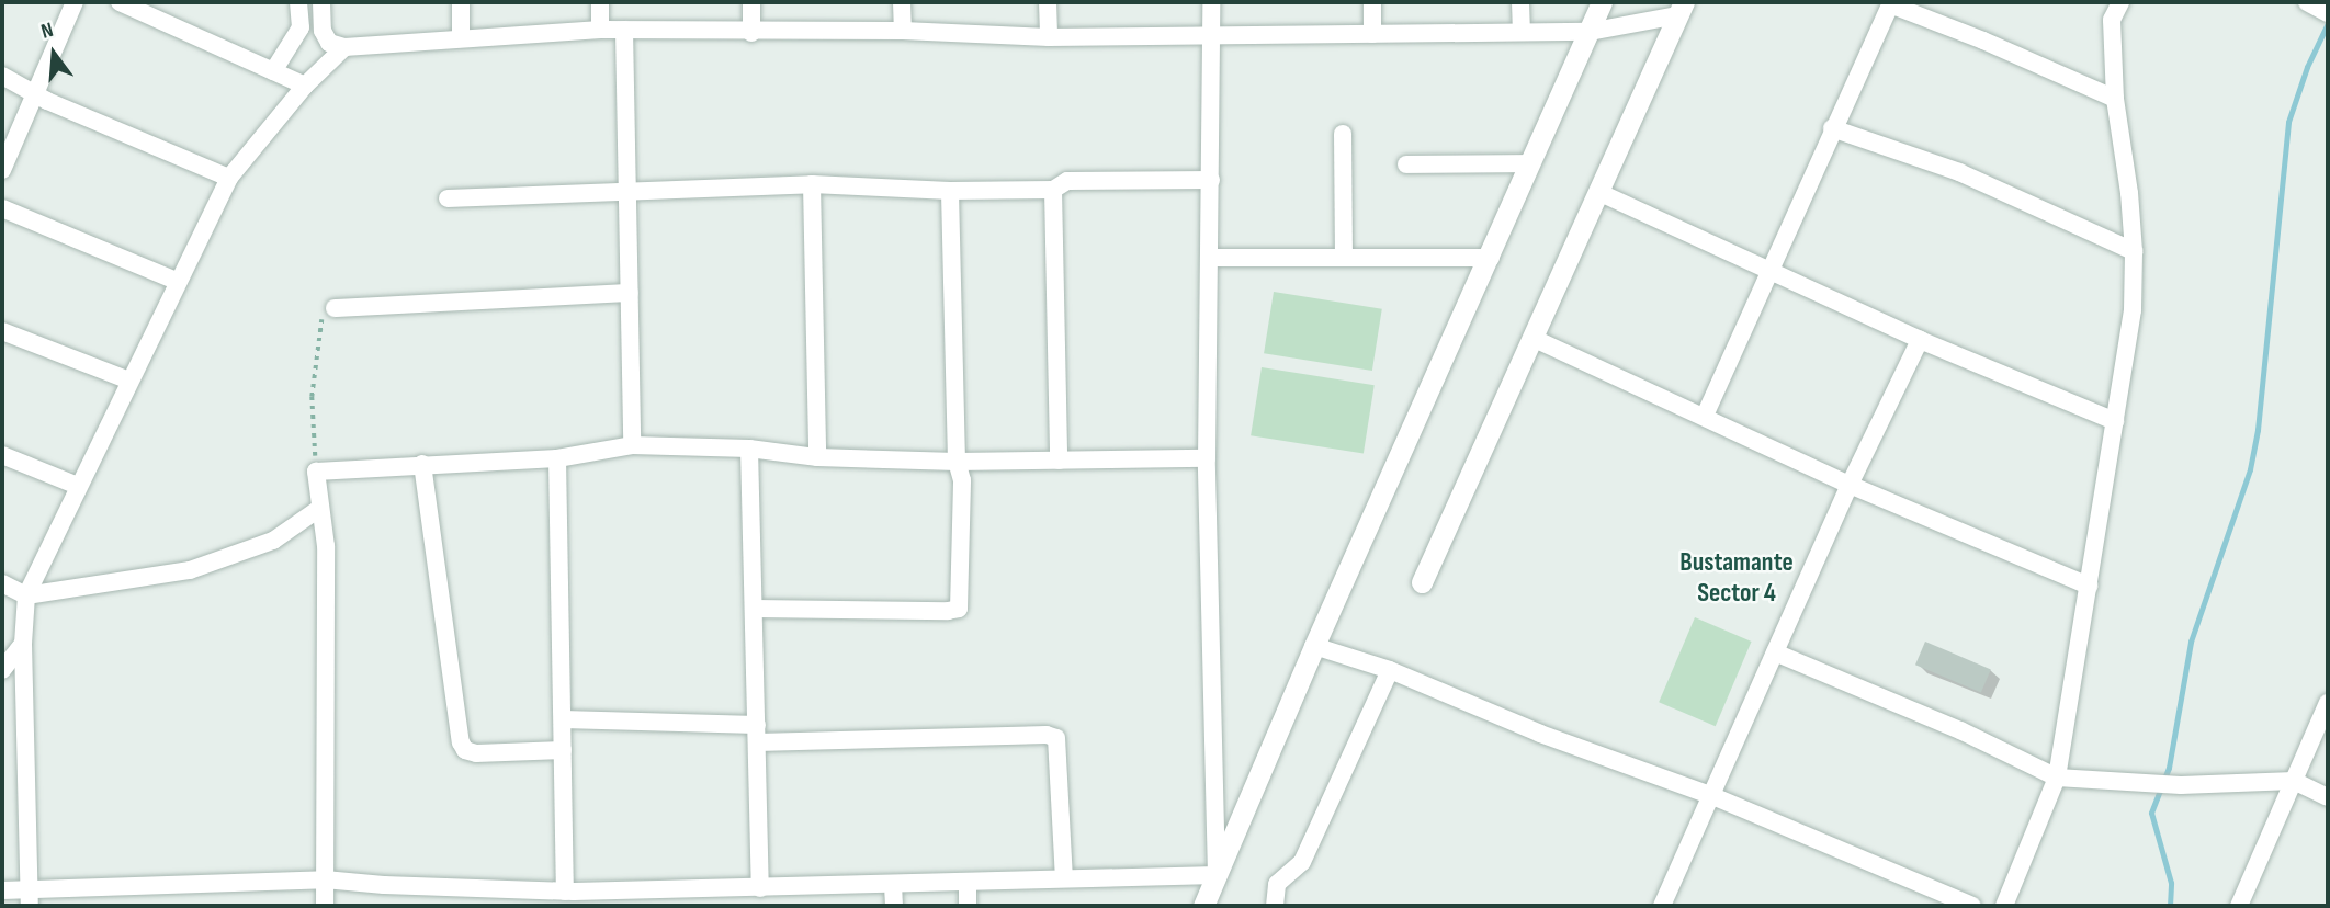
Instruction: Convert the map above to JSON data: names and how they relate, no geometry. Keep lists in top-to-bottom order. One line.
{"districts":["Bustamante Sector 4"],"north":"top"}
